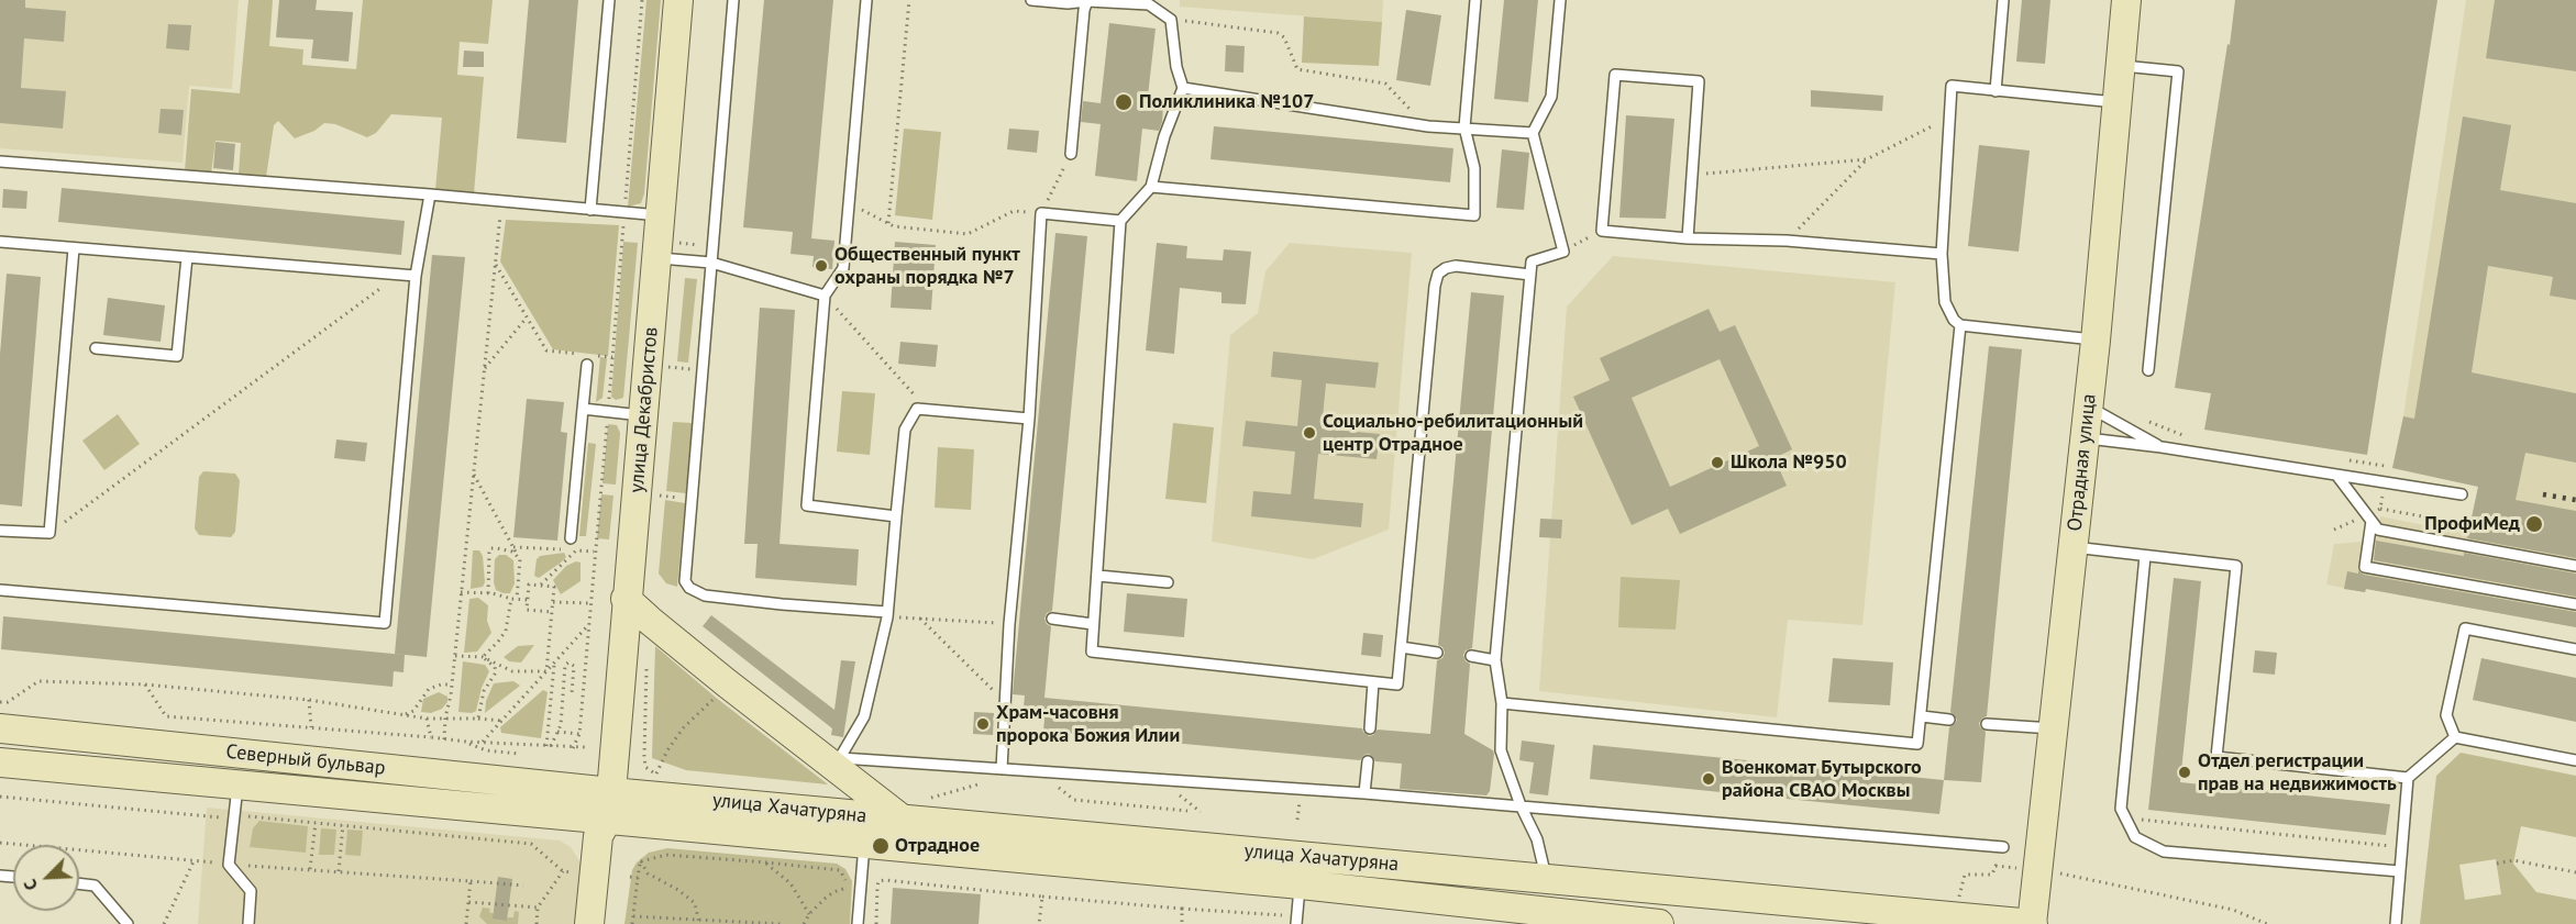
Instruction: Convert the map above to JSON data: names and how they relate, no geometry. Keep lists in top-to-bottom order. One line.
{"streets":{"main road":["улица Декабристов","Отрадная улица","Северный бульвар","улица Хачатуряна"]},"crossings":[["улица Декабристов","Северный бульвар"],["улица Декабристов","улица Хачатуряна"],["Отрадная улица","улица Хачатуряна"],["Северный бульвар","улица Хачатуряна"]],"places":["Поликлиника №107","Общественный пункт охраны порядка №7","Социально-ребилитационный центр Отрадное","Школа №950","ПрофиМед","Храм-часовня пророка Божия Илии","Отдел регистрации прав на недвижимость","Военкомат Бутырского района СВАО Москвы","Отрадное"],"north":"bottom left"}
